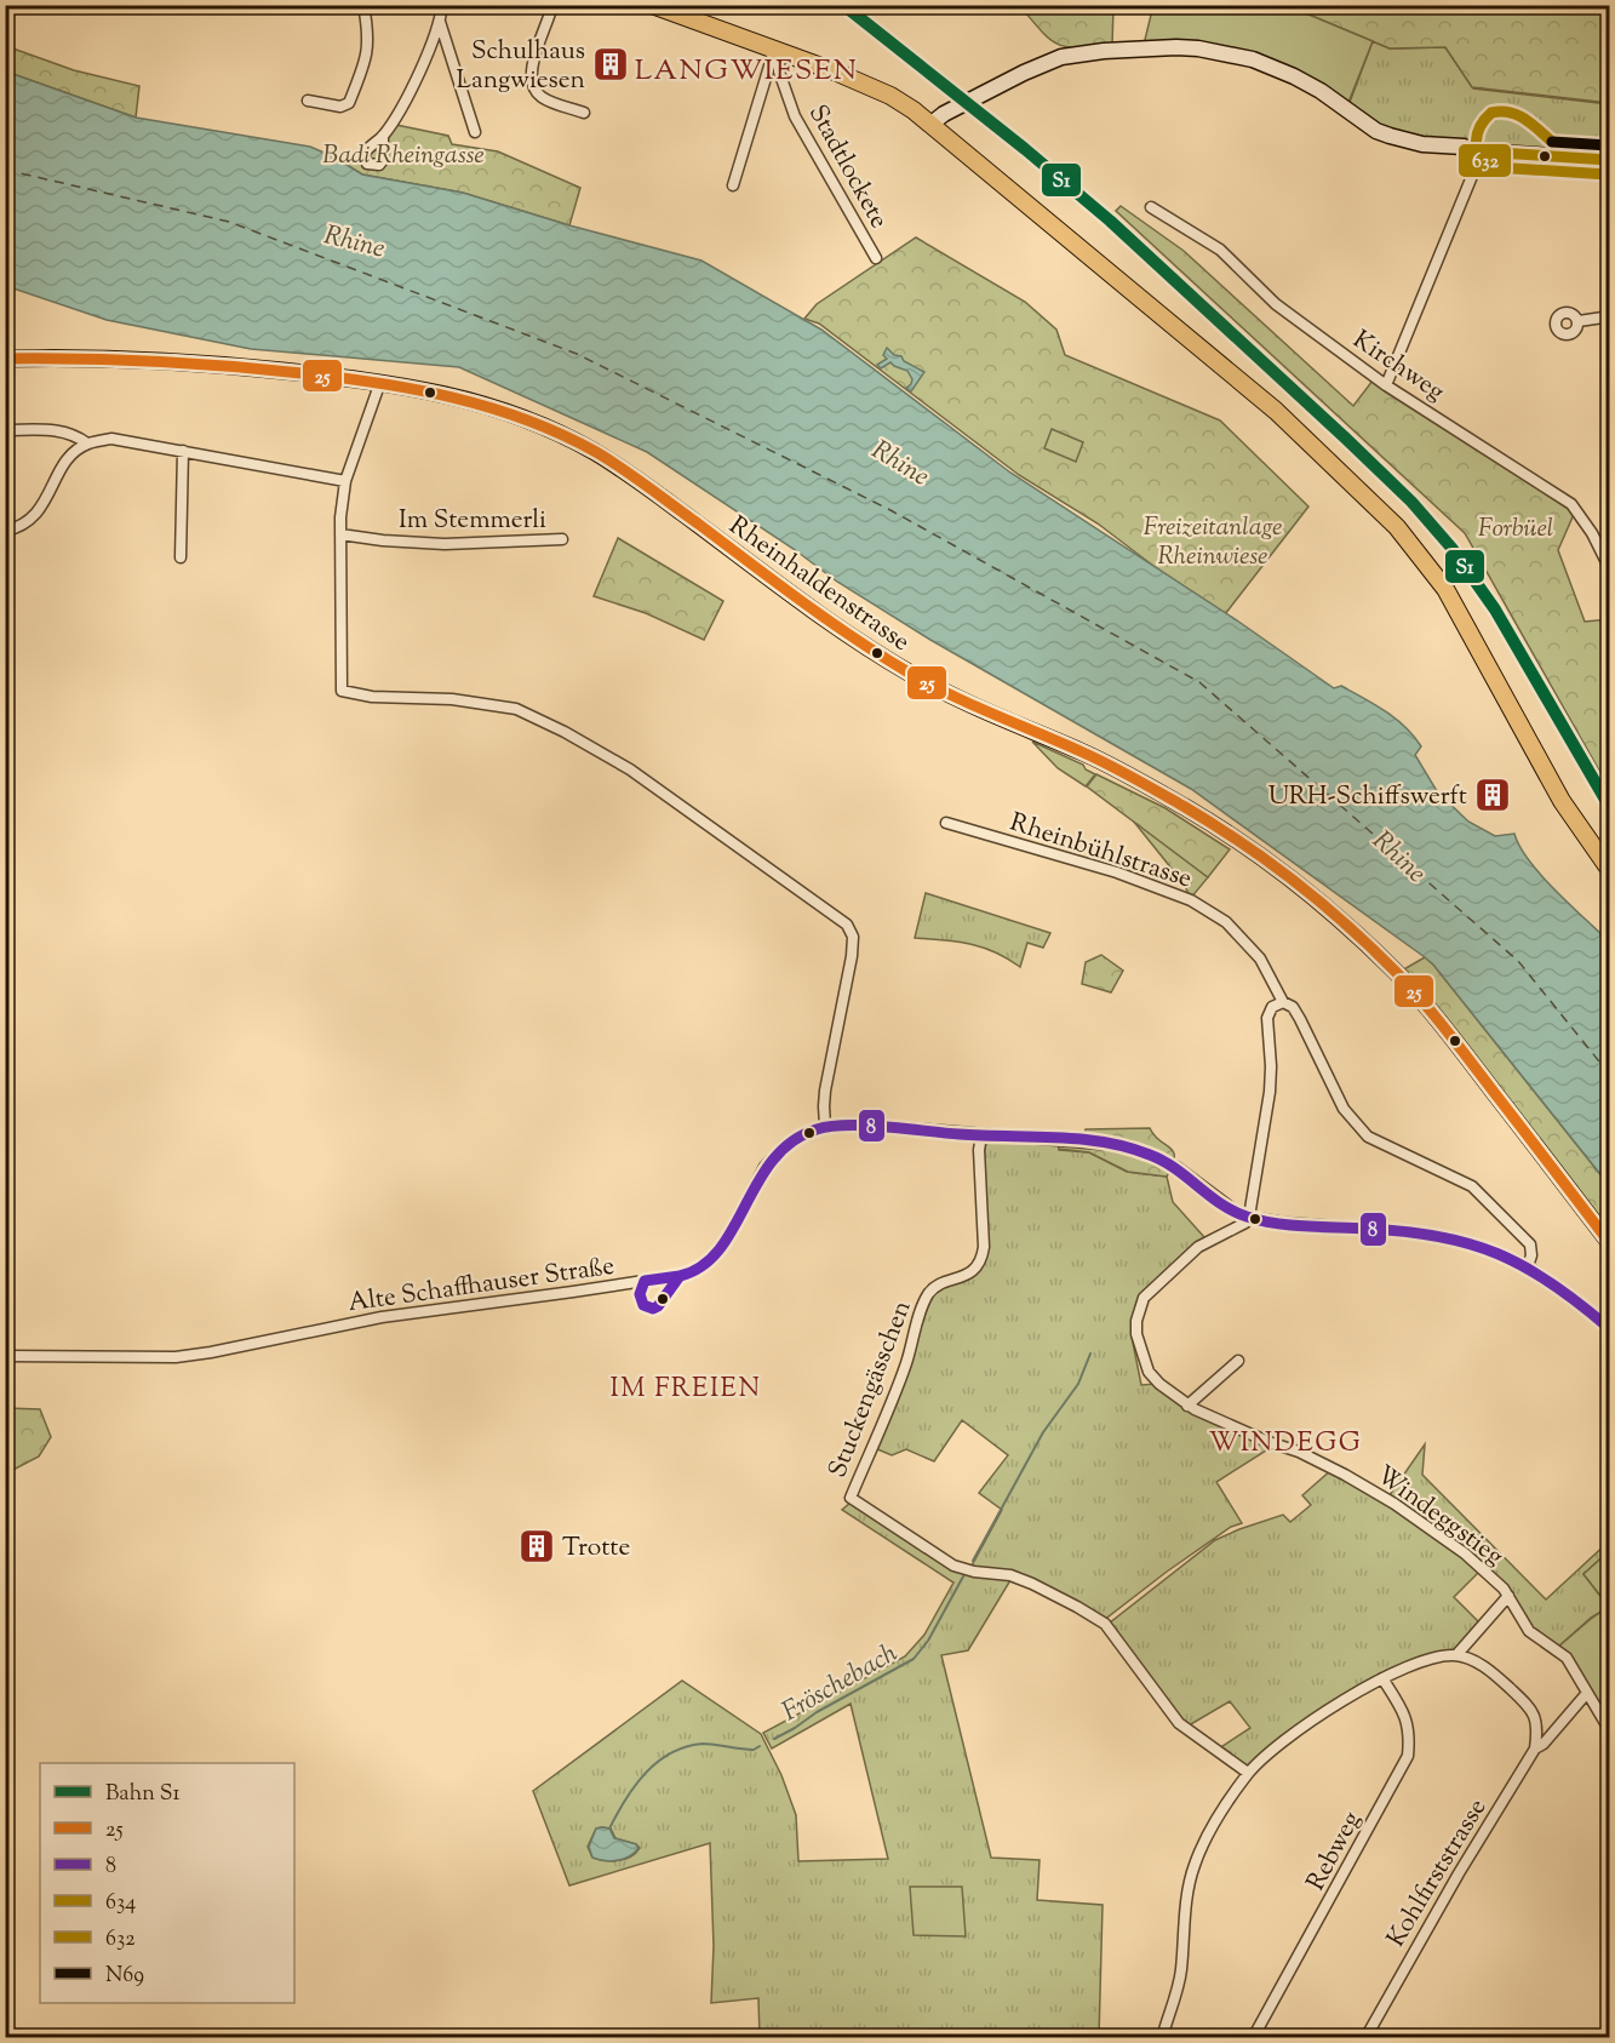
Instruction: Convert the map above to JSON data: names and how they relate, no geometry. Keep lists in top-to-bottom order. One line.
{"streets":{"main road":["Rheinhaldenstrasse"],"street":["Stadtlockete","Kirchweg","Im Stemmerli","Rheinbühlstrasse","Alte Schaffhauser Straße","Stuckengässchen","Windeggstieg","Rebweg","Kohlfirststrasse"]},"crossings":[["Alte Schaffhauser Straße","Stuckengässchen"],["Alte Schaffhauser Straße","Windeggstieg"]],"districts":["LANGWIESEN","IM FREIEN","WINDEGG"],"water":["Rhine","Fröschebach"],"parks":["Badi Rheingasse","Freizeitanlage Rheinwiese","Forbüel"],"places":{"building":["Schulhaus Langwiesen","URH-Schiffswerft","Trotte"]},"lines":["rail line S1","transit line 632","transit line N69","transit line 634","transit line 25","transit line 8"],"legend":["Bahn S1","25","8","634","632","N69"]}
